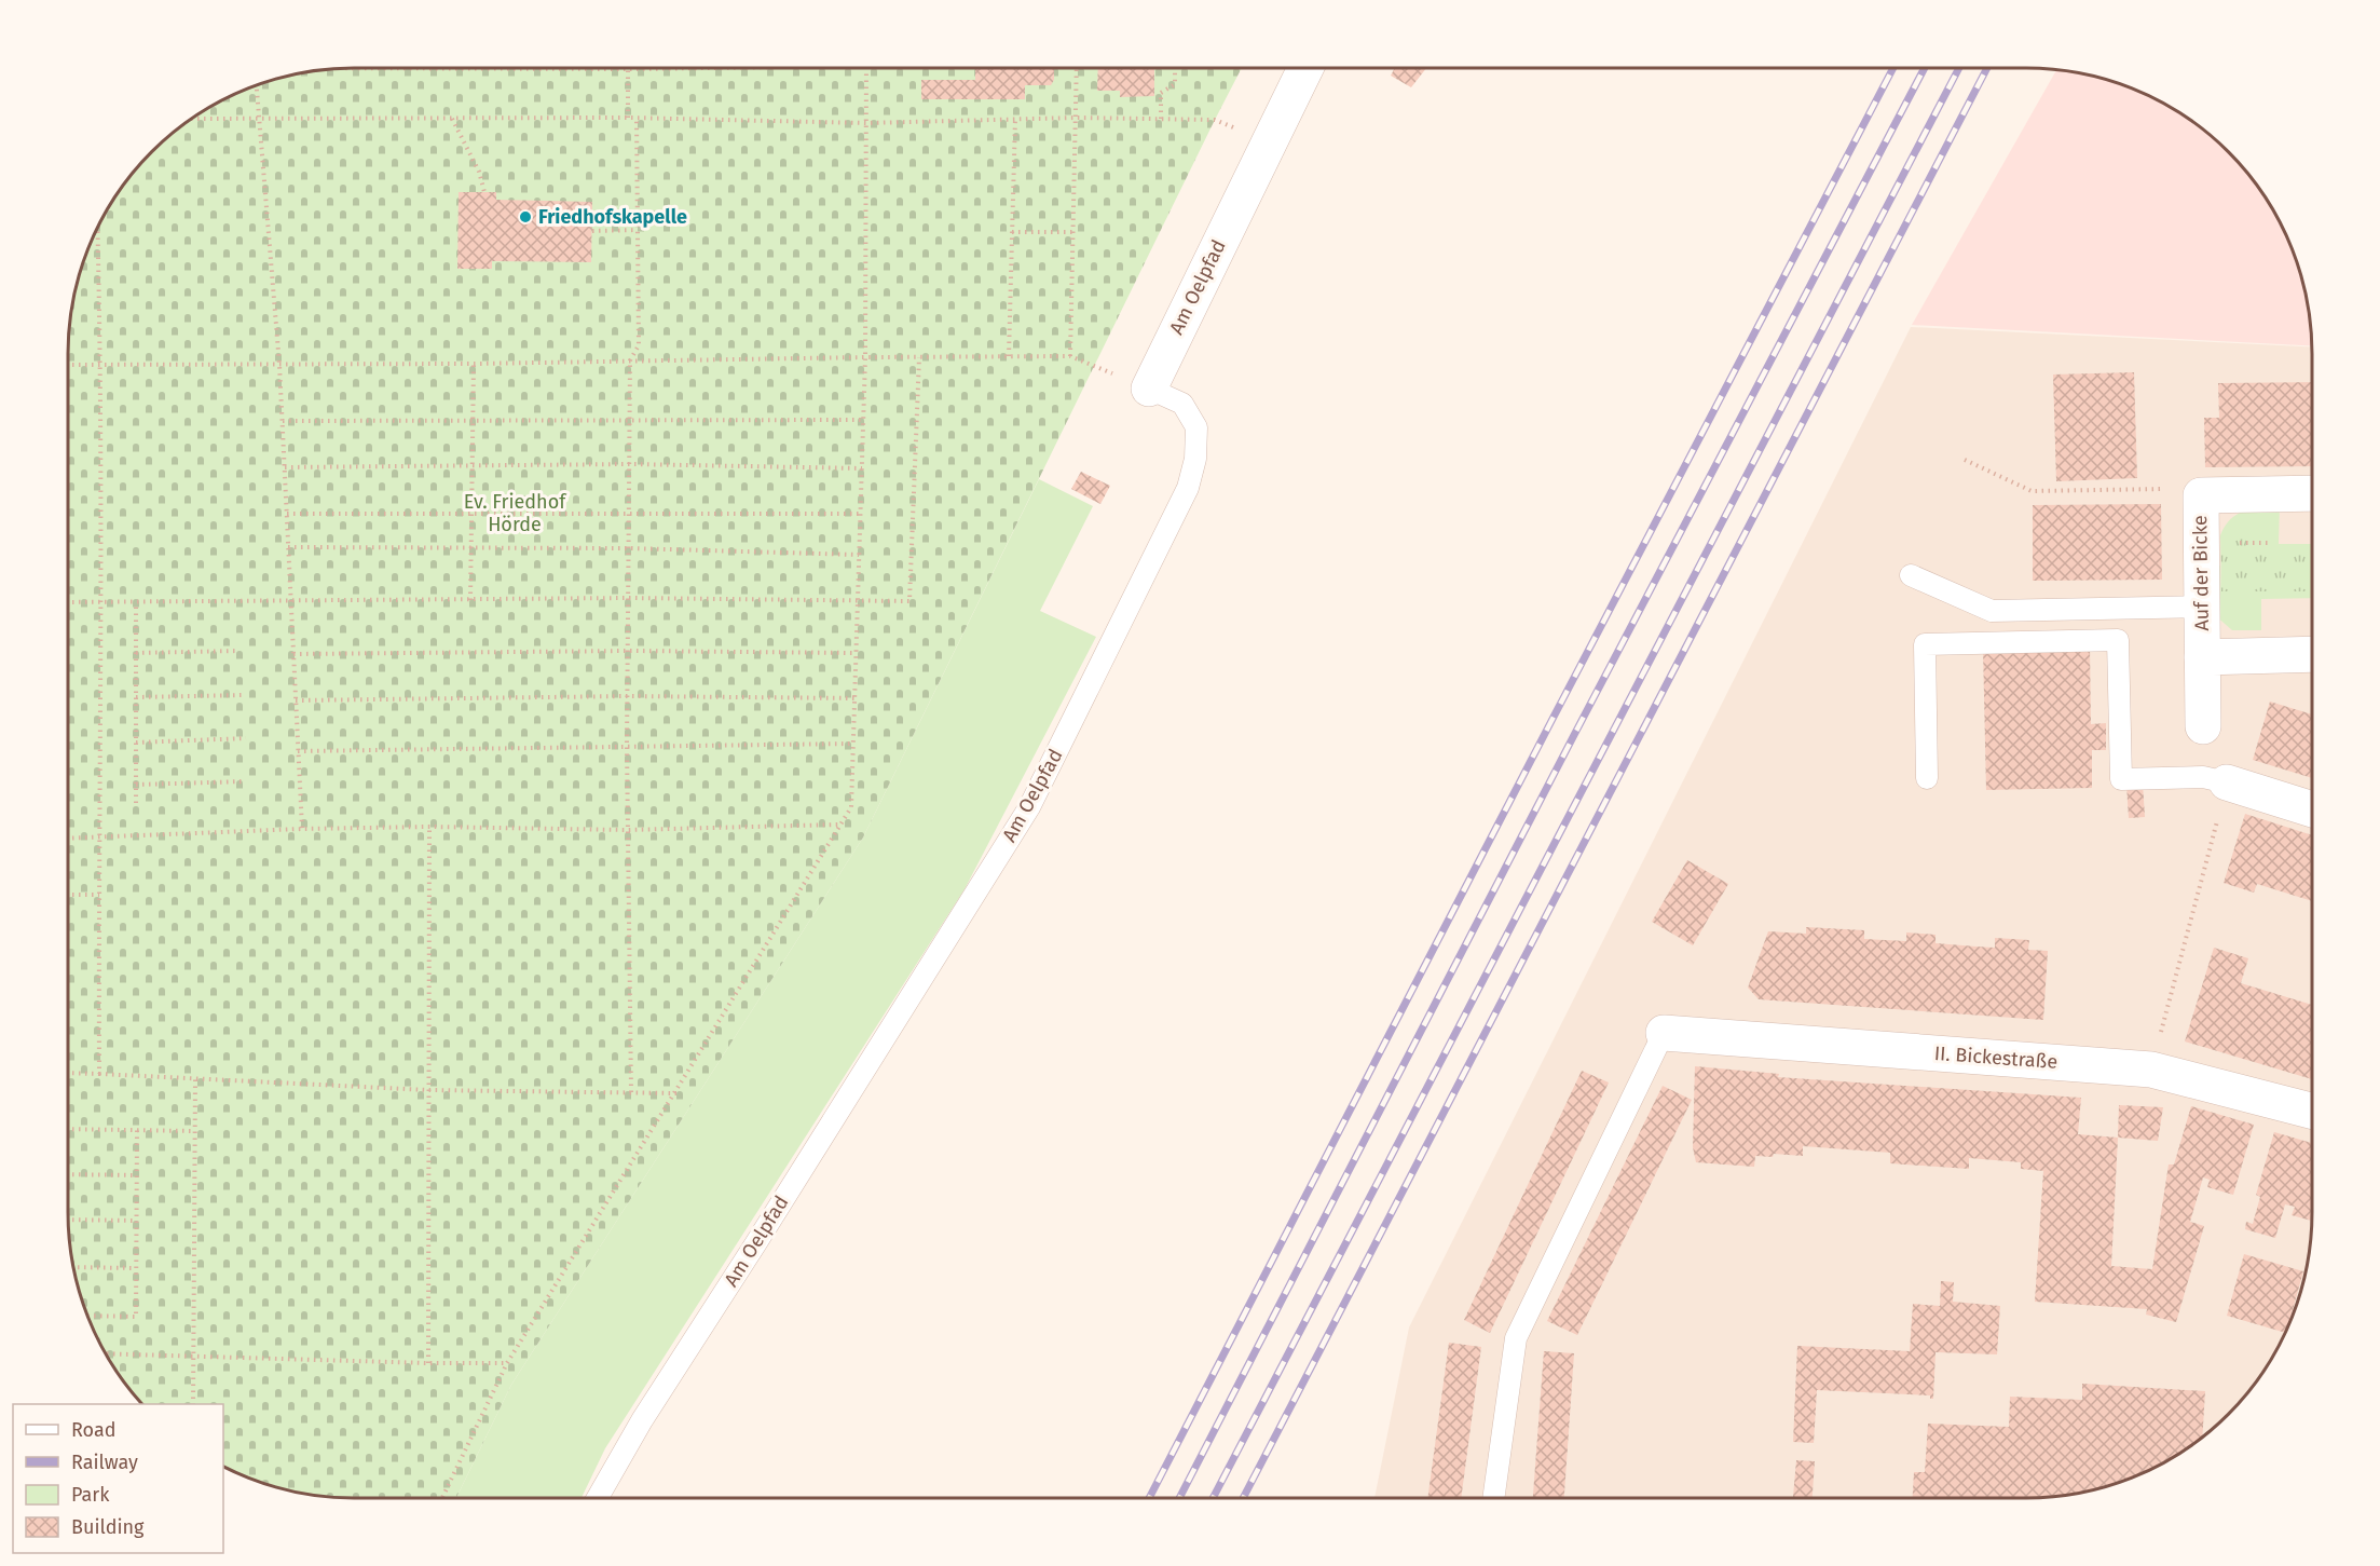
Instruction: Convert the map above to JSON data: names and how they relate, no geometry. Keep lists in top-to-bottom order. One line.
{"streets":{"street":["Am Oelpfad","Auf der Bicke","II. Bickestraße"]},"parks":["Ev. Friedhof Hörde"],"places":["Friedhofskapelle"],"legend":["Road","Railway","Park","Building"]}
